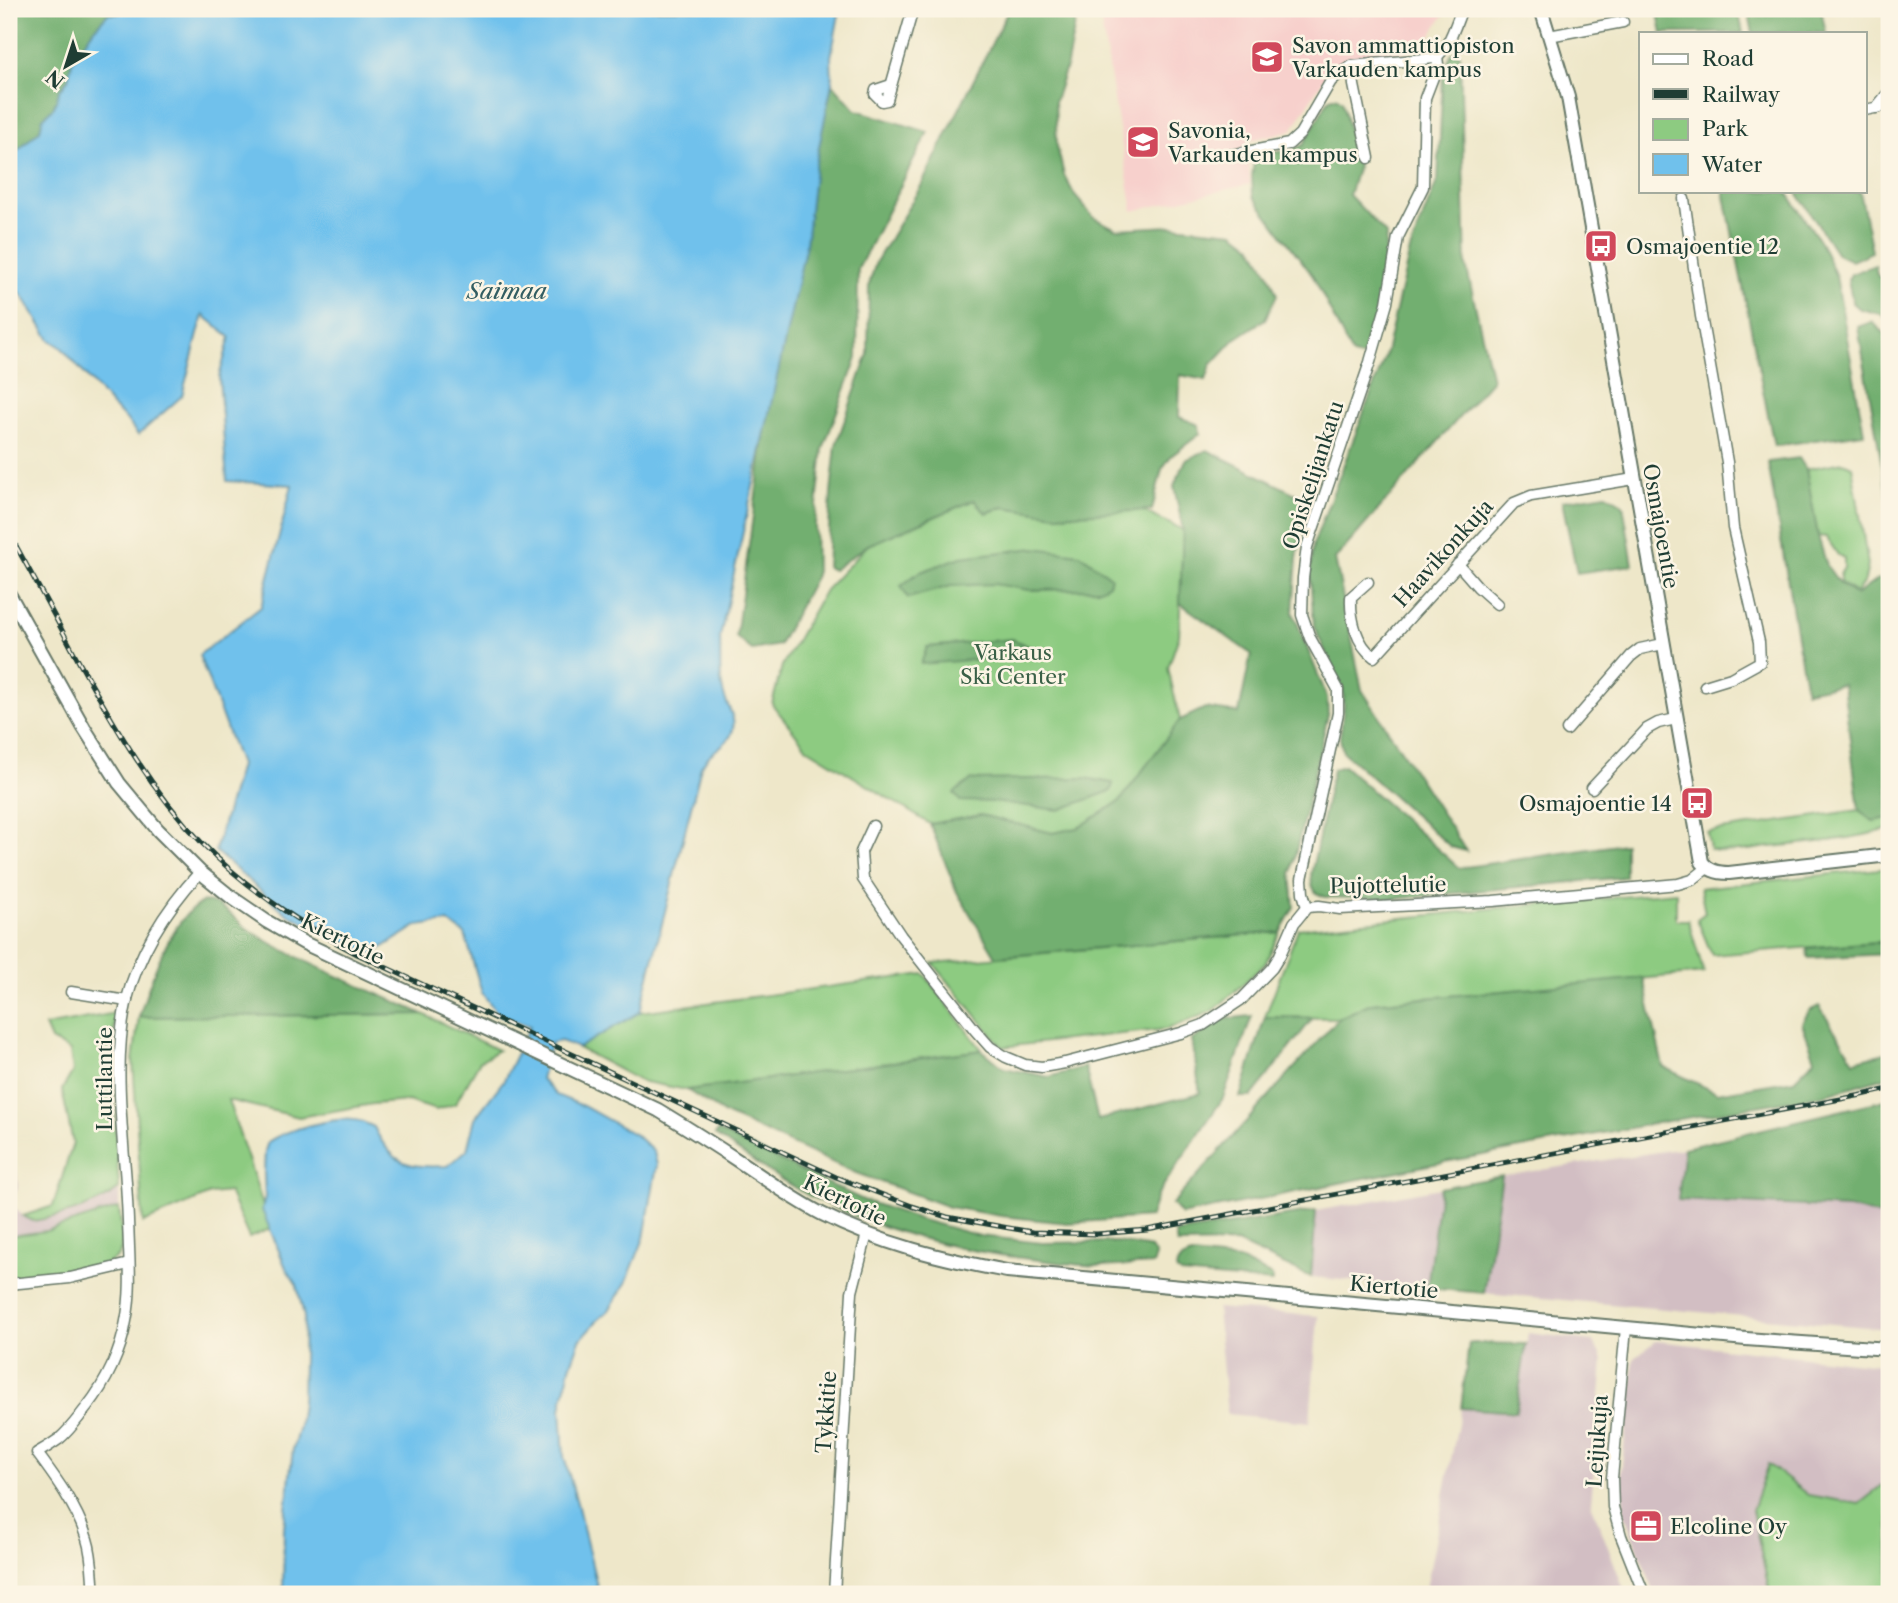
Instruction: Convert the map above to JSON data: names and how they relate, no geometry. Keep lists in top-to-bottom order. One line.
{"streets":{"street":["Opiskelijankatu","Osmajoentie","Haavikonkuja","Pujottelutie","Kiertotie","Luttilantie","Tykkitie","Leijukuja"]},"crossings":[["Opiskelijankatu","Pujottelutie"],["Osmajoentie","Haavikonkuja"],["Osmajoentie","Pujottelutie"],["Kiertotie","Luttilantie"],["Kiertotie","Tykkitie"],["Kiertotie","Leijukuja"]],"water":["Saimaa"],"parks":["Varkaus Ski Center"],"places":{"school or university":["Savon ammattiopiston Varkauden kampus","Savonia, Varkauden kampus"],"bus stop":["Osmajoentie 12","Osmajoentie 14"],"office":["Elcoline Oy"]},"legend":["Road","Railway","Park","Water"],"north":"bottom left"}
